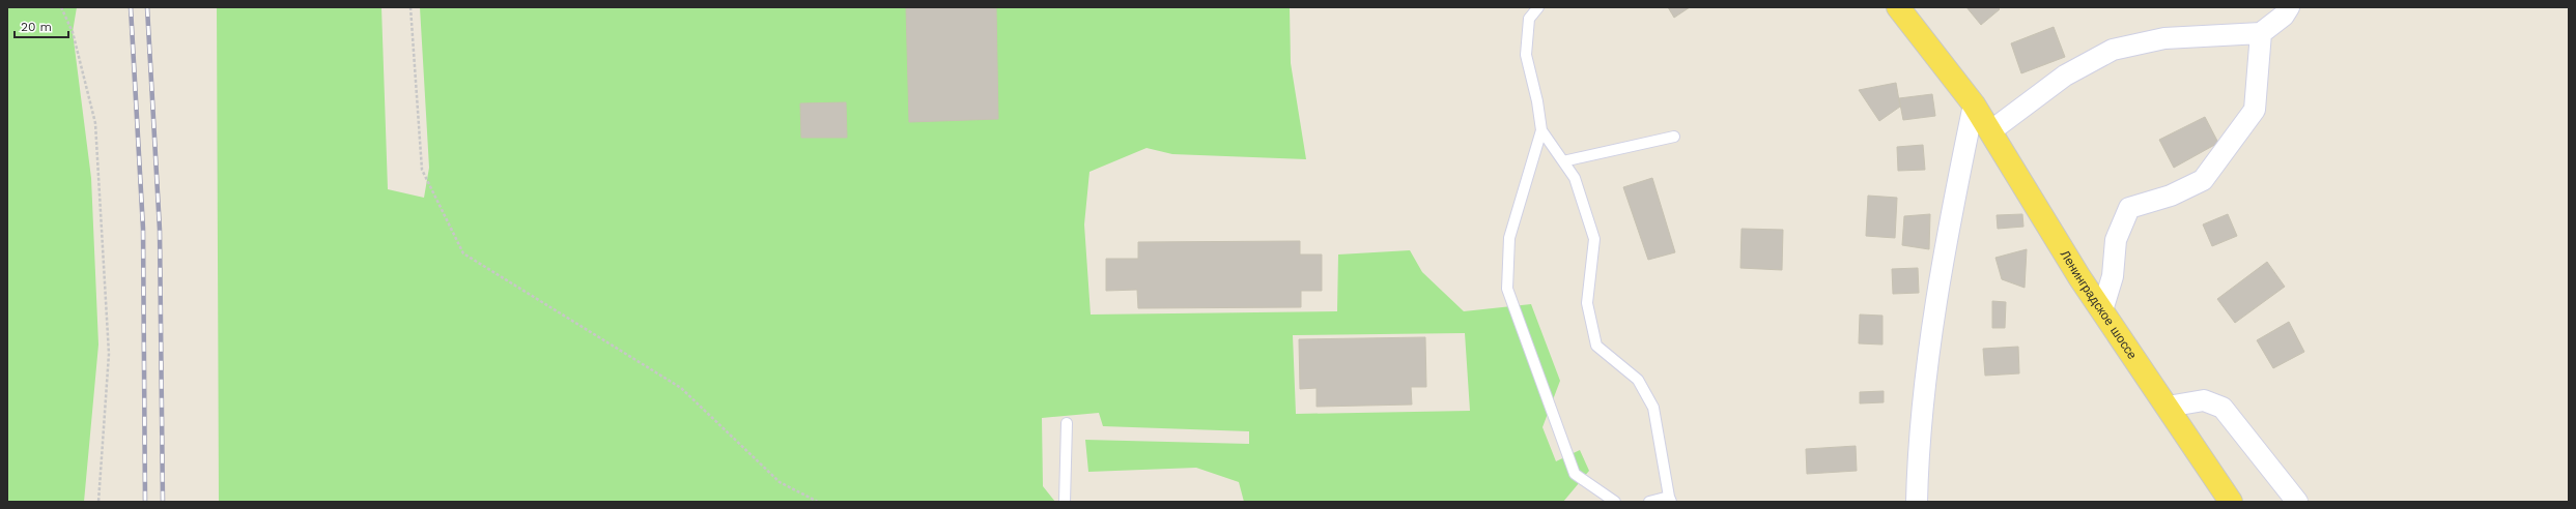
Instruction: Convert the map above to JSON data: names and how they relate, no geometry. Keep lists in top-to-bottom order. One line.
{"streets":{"main road":["Ленинградское шоссе"]},"scale_bar":"20 m"}
